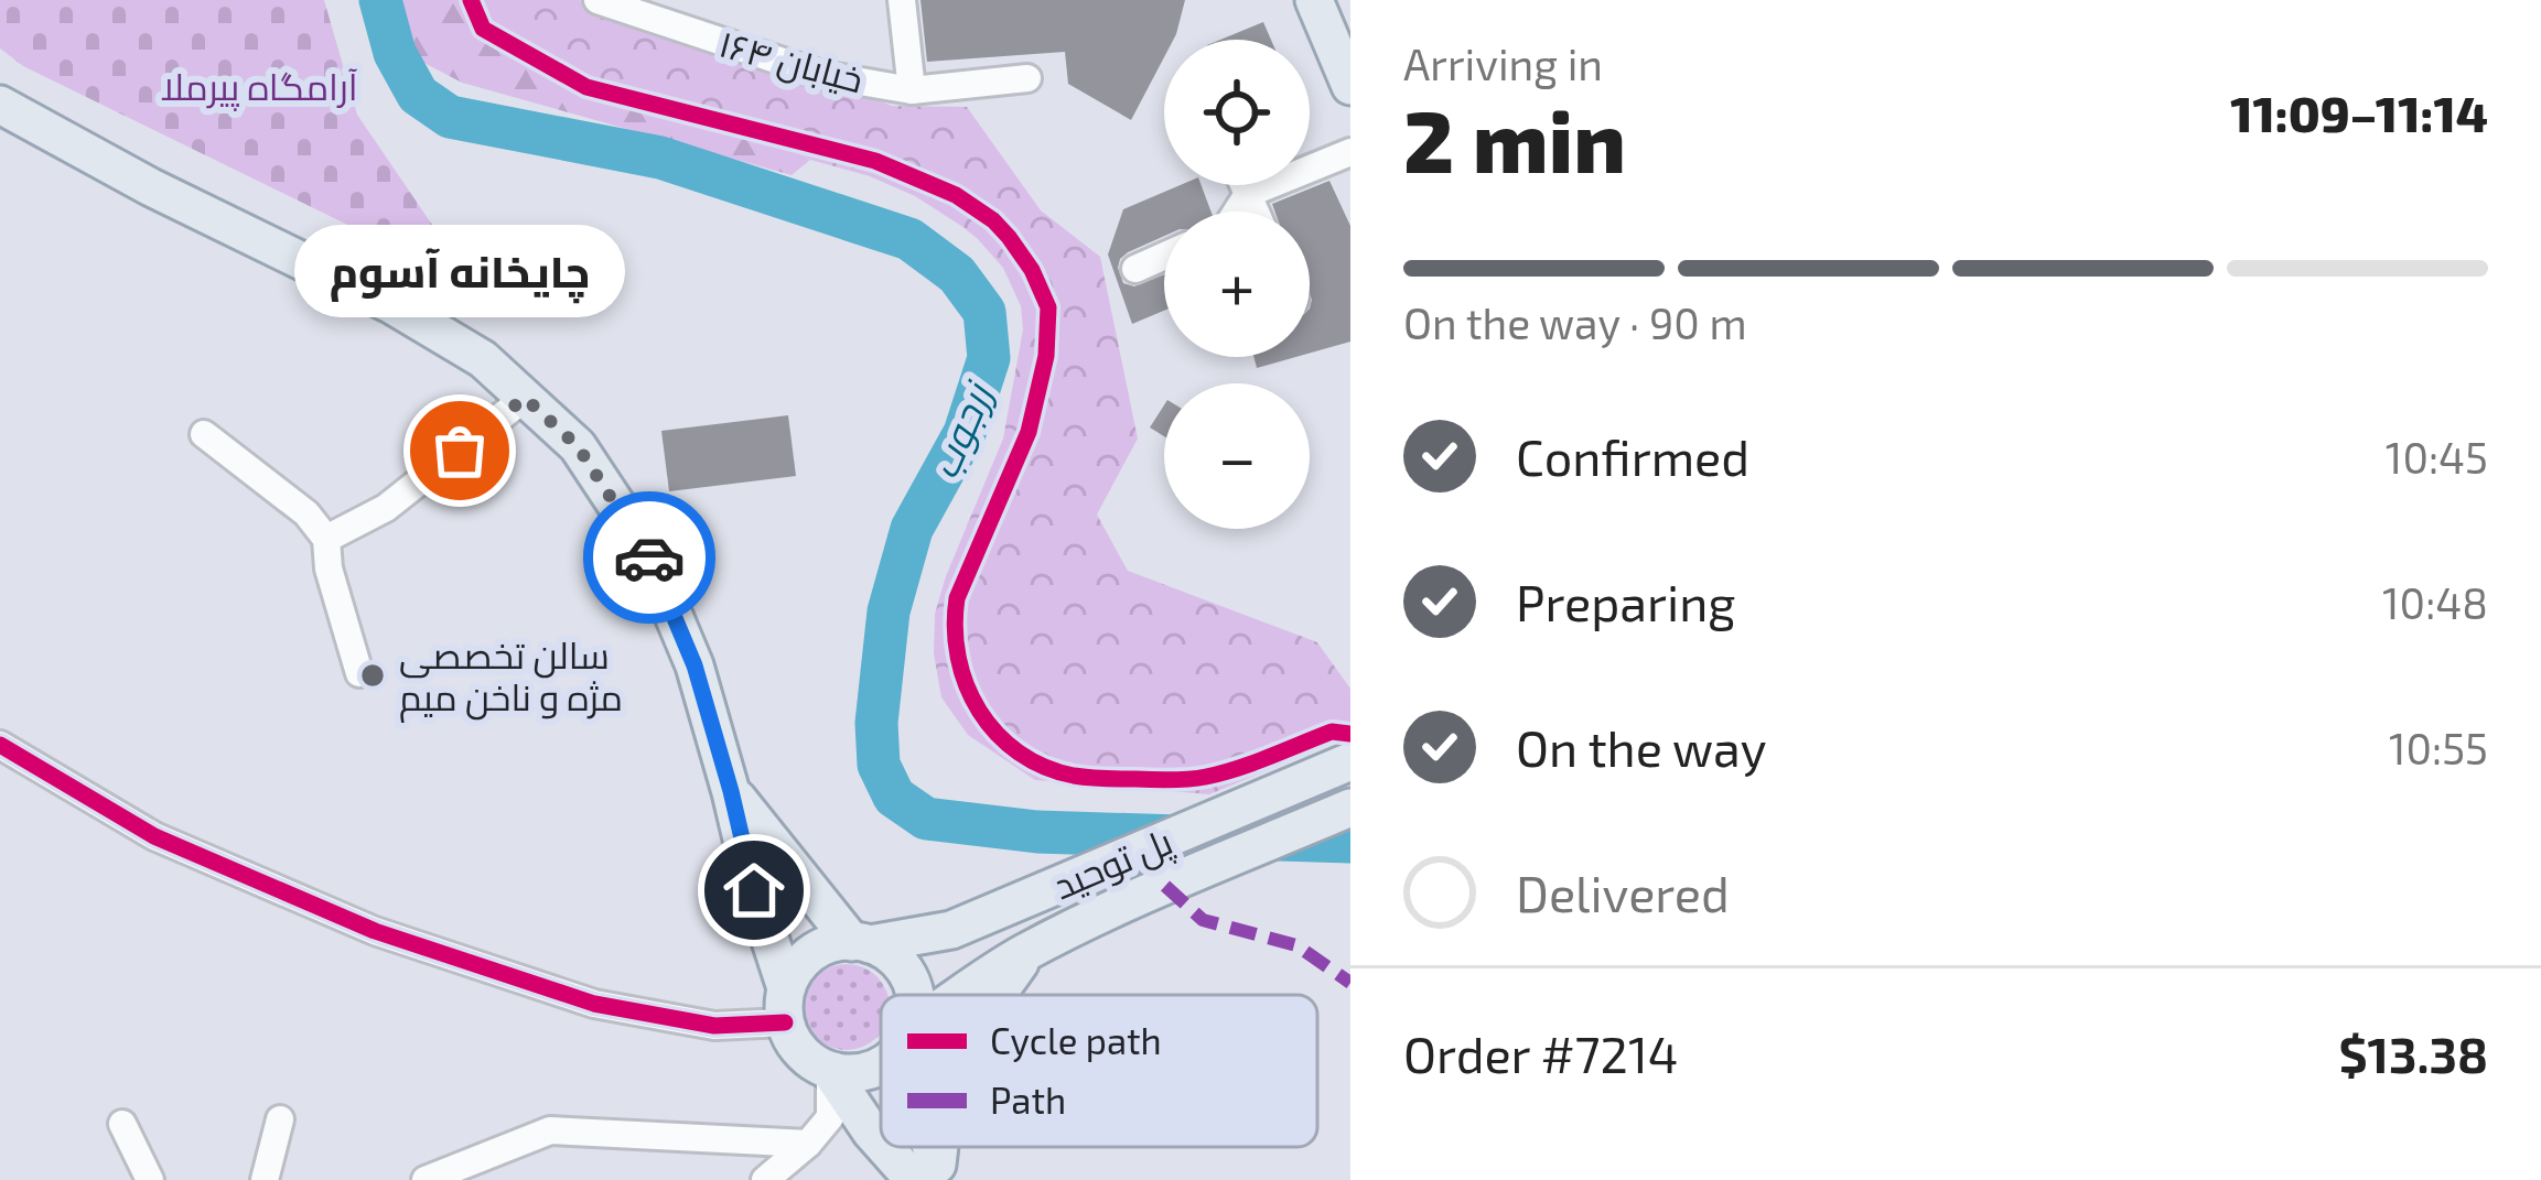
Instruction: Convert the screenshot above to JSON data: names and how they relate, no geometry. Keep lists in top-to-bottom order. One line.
{"streets":{"main road":["پل توحید"],"street":["خیابان ۱۶۴"]},"water":["زرجوب"],"parks":["آرامگاه پیرملا"],"places":["چایخانه آسوم","سالن تخصصی مژه و ناخن میم"],"legend":["Cycle path","Path"],"page":{"heading":["2 min","Arriving in","11:09–11:14"],"panel":["Order #7214","$13.38"],"map_buttons":["+","−"],"bubble":"چایخانه آسوم","bar":"On the way · 90 m","list":[["Confirmed","10:45"],["Preparing","10:48"],["On the way","10:55"],"Delivered"]}}
